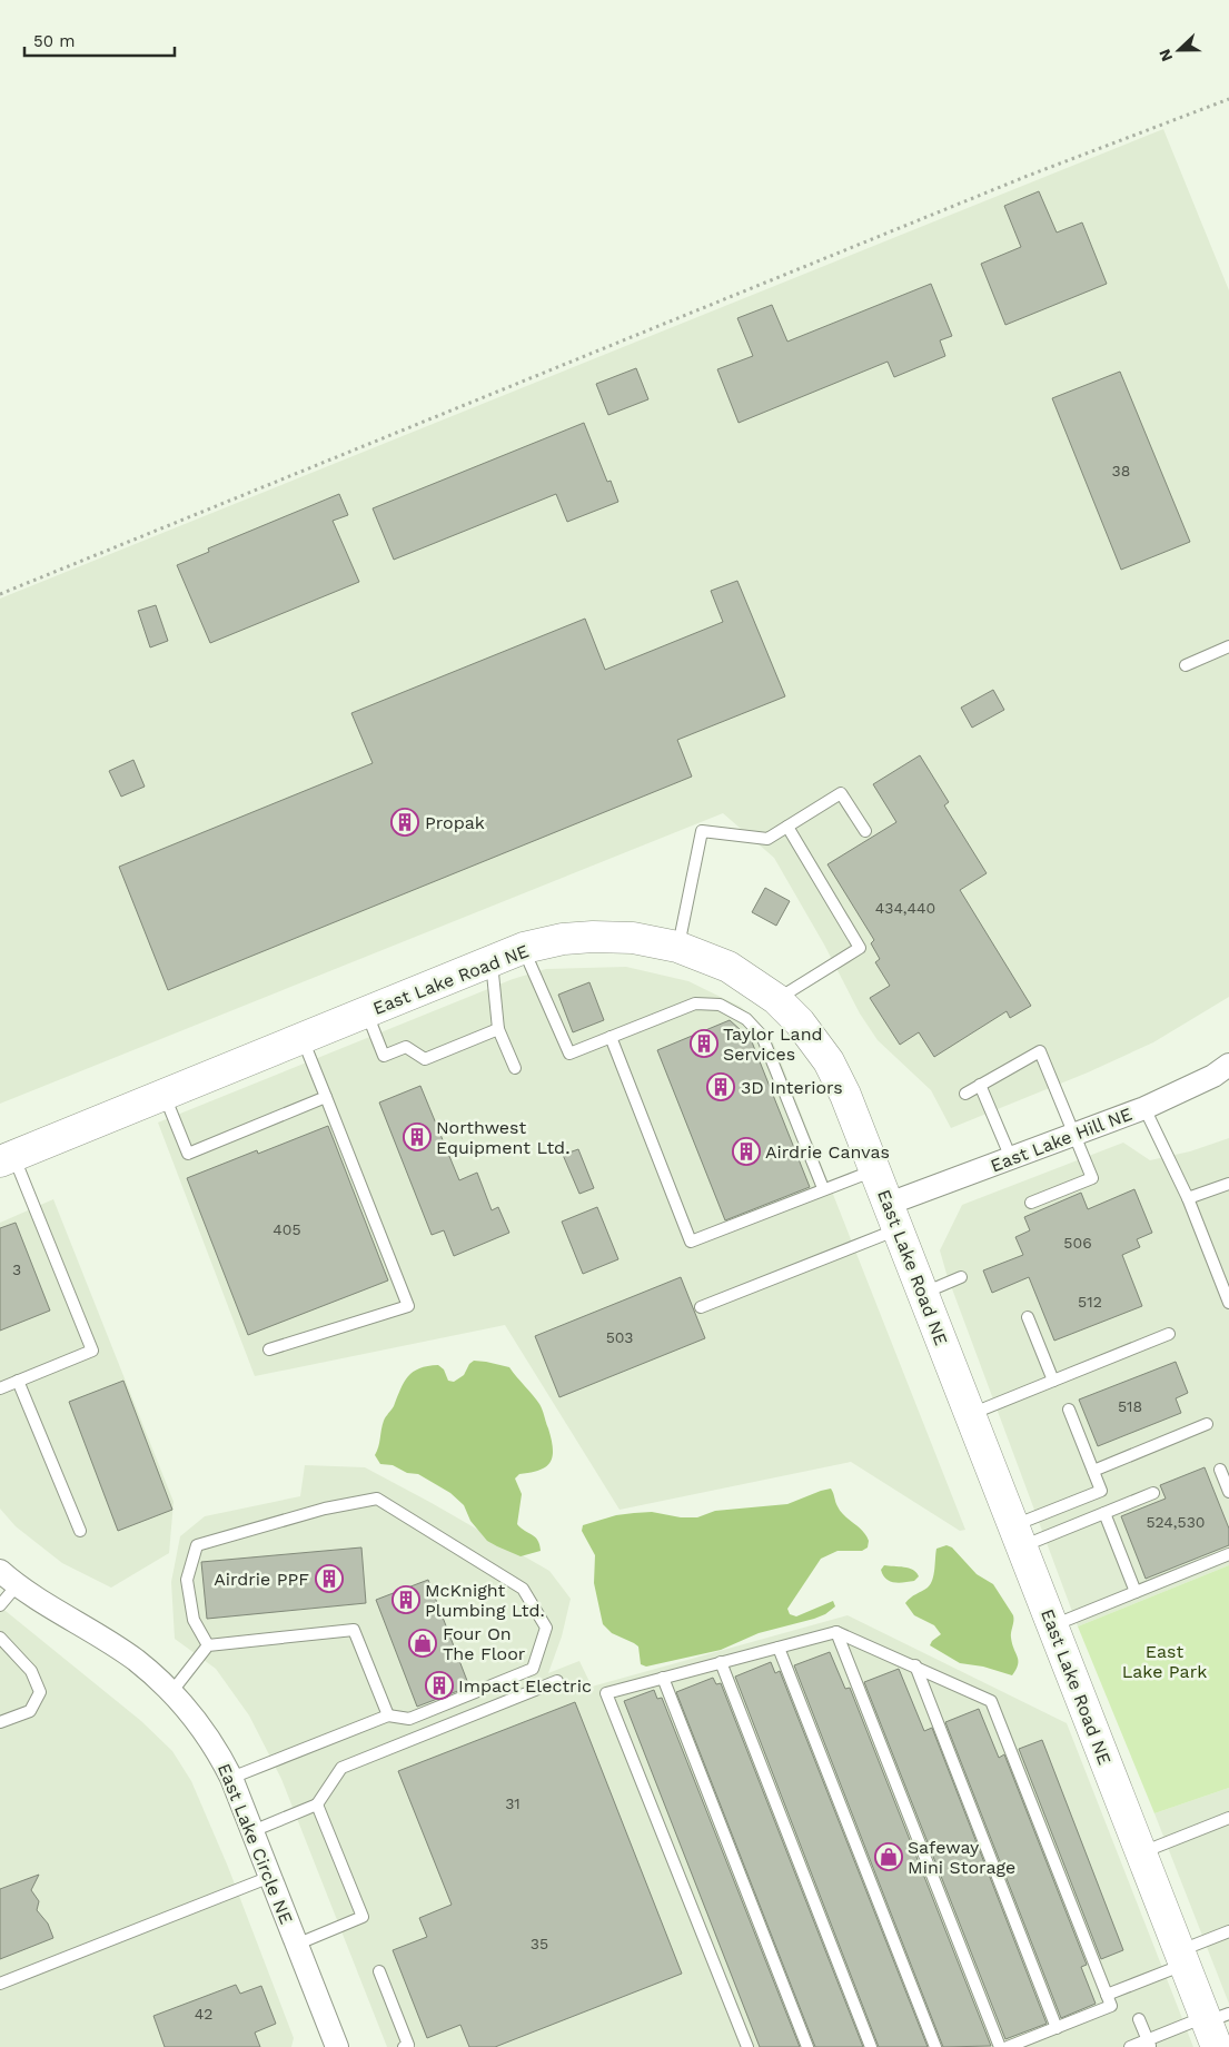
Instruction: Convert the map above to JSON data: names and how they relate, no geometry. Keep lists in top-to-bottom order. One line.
{"streets":{"street":["East Lake Road NE","East Lake Hill NE","East Lake Circle NE"]},"crossings":[["East Lake Road NE","East Lake Hill NE"]],"parks":["East Lake Park"],"places":{"building":["Propak","Taylor Land Services","3D Interiors","Northwest Equipment Ltd.","Airdrie Canvas","Airdrie PPF","McKnight Plumbing Ltd.","Impact Electric"],"shop":["Four On The Floor","Safeway Mini Storage"]},"house_numbers":["38","434,440","405","506","3","512","503","518","524,530","31","35","42"],"scale_bar":"50 m","north":"left"}
